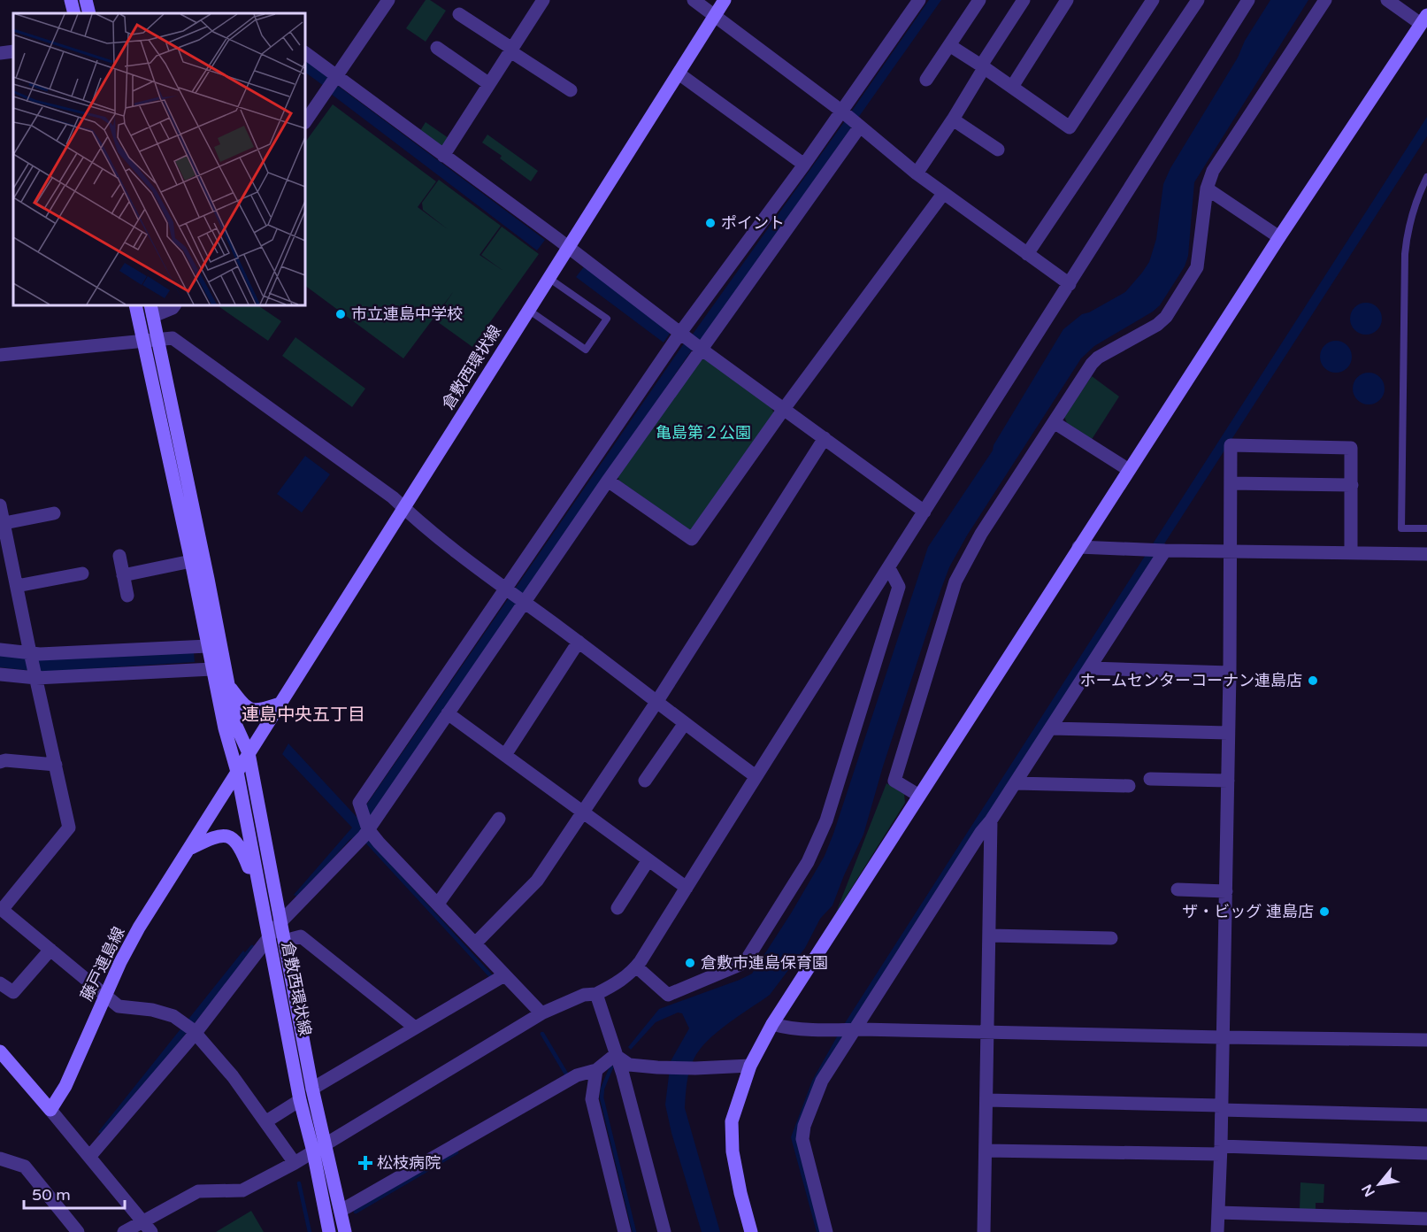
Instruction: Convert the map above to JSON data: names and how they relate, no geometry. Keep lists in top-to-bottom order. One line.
{"streets":{"main road":["倉敷西環状線","藤戸連島線"]},"crossings":[["倉敷西環状線","藤戸連島線"]],"districts":["連島中央五丁目"],"parks":["亀島第２公園"],"places":{"other":["ポイント","市立連島中学校","ホームセンターコーナン連島店","ザ・ビッグ 連島店","倉敷市連島保育園"],"health":["松枝病院"]},"scale_bar":"50 m","north":"bottom left"}
